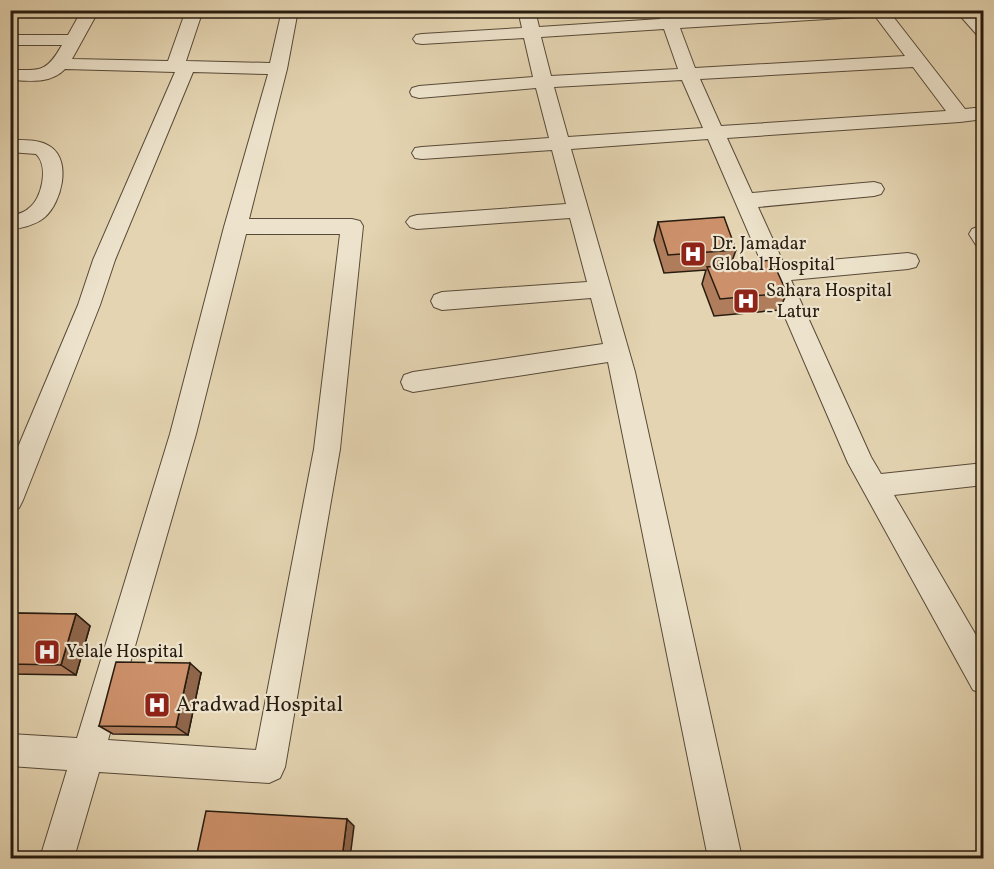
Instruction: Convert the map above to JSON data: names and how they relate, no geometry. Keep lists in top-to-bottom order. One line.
{"places":{"hospital":["Dr. Jamadar Global Hospital","Sahara Hospital - Latur","Yelale Hospital","Aradwad Hospital"]}}
